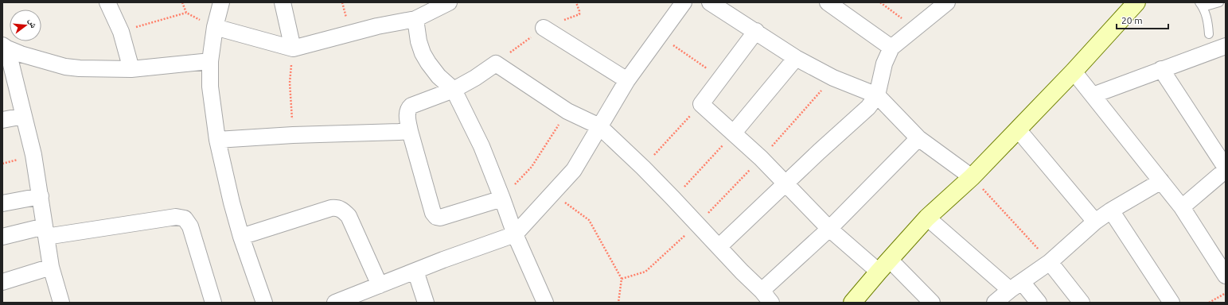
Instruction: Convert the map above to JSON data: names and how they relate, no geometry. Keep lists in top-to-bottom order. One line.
{"scale_bar":"20 m","north":"right"}
